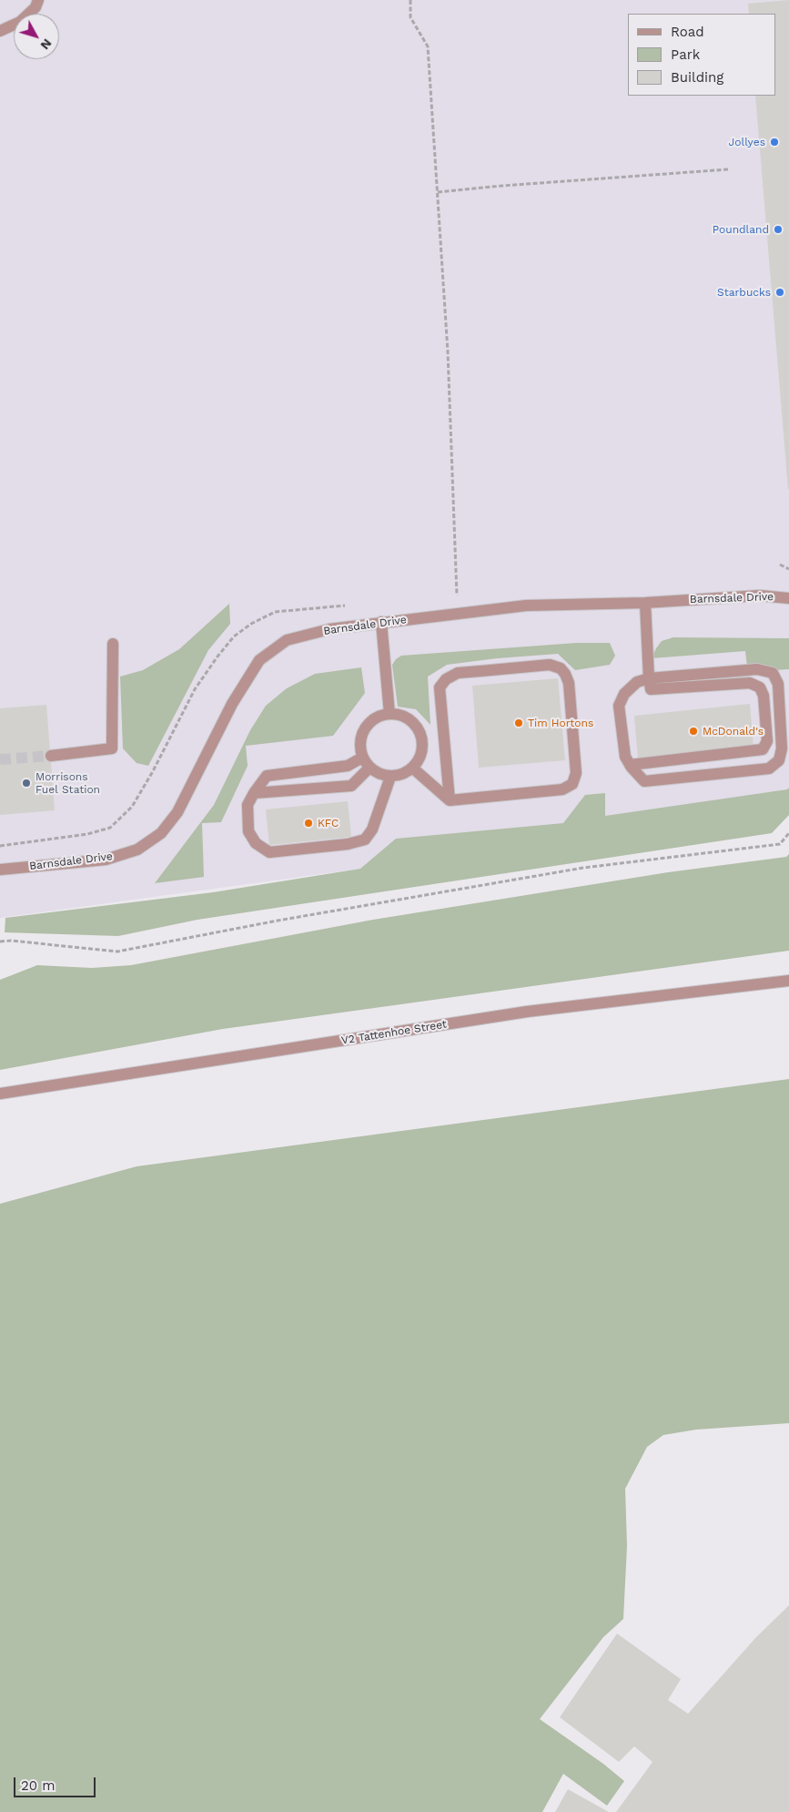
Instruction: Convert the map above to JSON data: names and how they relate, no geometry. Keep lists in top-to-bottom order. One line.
{"streets":{"street":["Barnsdale Drive","V2 Tattenhoe Street"]},"places":["Jollyes","Poundland","Starbucks","Tim Hortons","McDonald's","Morrisons Fuel Station","KFC"],"legend":["Road","Park","Building"],"scale_bar":"20 m","north":"bottom right"}
